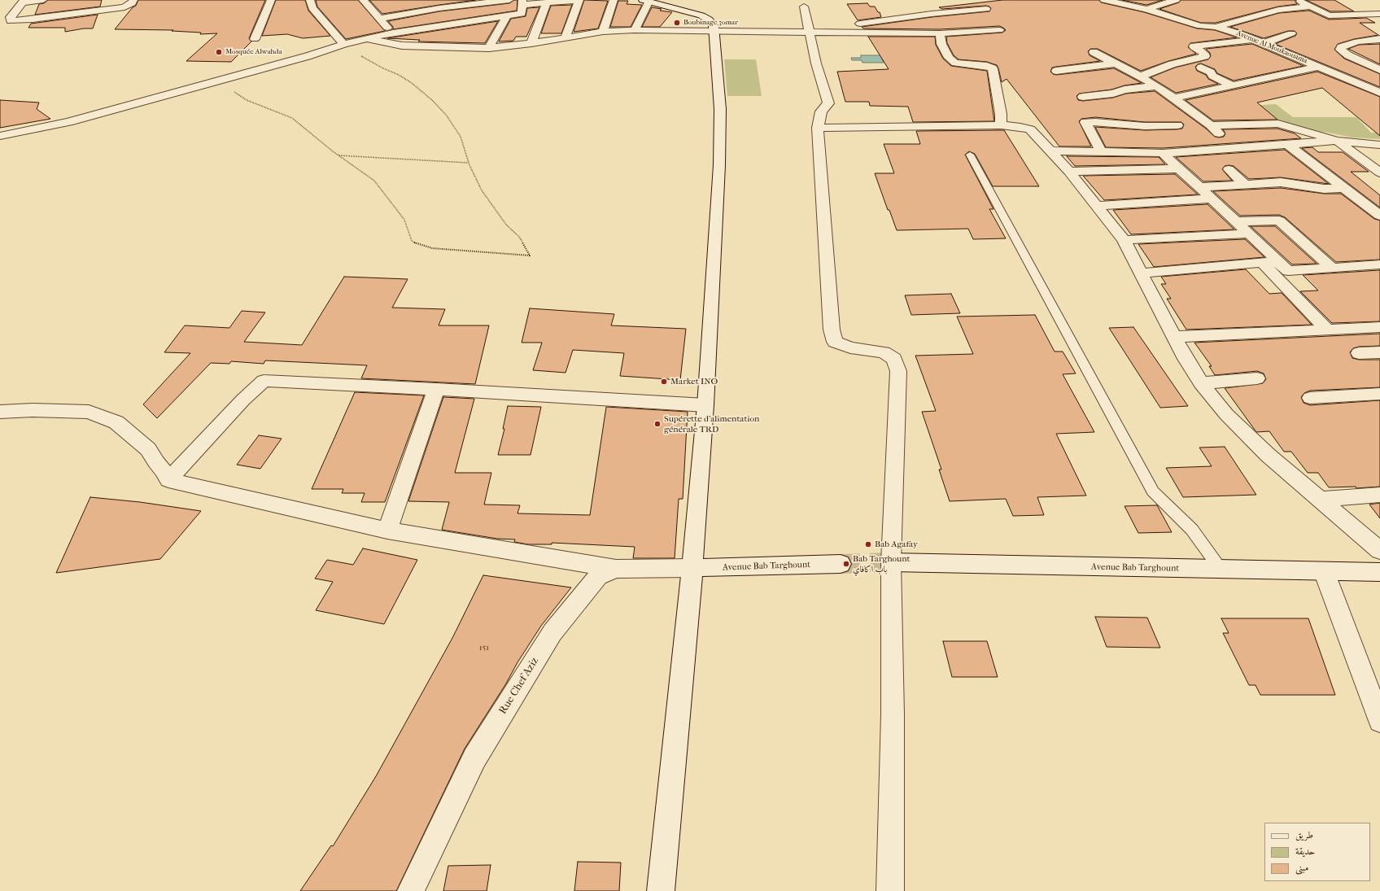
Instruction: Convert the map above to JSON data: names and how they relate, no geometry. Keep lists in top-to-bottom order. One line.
{"streets":{"street":["Avenue Al Moukaouama","Avenue Bab Targhount","Rue Chef Aziz"]},"crossings":[["Avenue Bab Targhount","Rue Chef Aziz"]],"places":["Boubinage 3omar","Mosquée Alwahda","Market INO","Supérette d'alimentation générale TRD","Bab Agafay","Bab Targhount باب اكافاي"],"house_numbers":["151"],"legend":["طريق","حديقة","مبنى"]}
